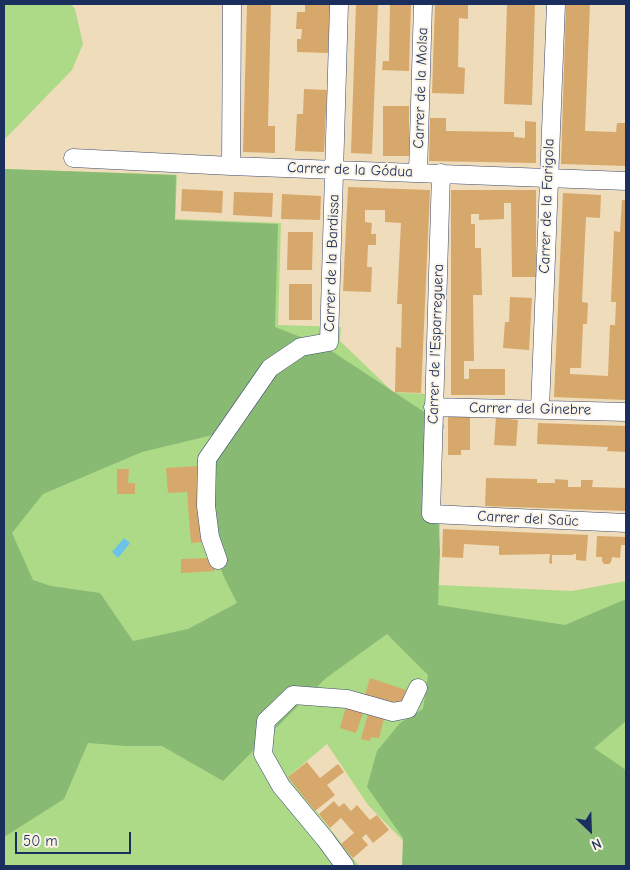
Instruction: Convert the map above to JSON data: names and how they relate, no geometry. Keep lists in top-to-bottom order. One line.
{"streets":{"street":["Carrer de la Molsa","Carrer de la Gódua","Carrer de la Farigola","Carrer de la Bardissa","Carrer de l'Esparreguera","Carrer del Ginebre","Carrer del Saüc"]},"crossings":[["Carrer de la Molsa","Carrer de la Gódua"],["Carrer de la Gódua","Carrer de la Farigola"],["Carrer de la Gódua","Carrer de la Bardissa"],["Carrer de la Gódua","Carrer de l'Esparreguera"],["Carrer de la Farigola","Carrer del Ginebre"],["Carrer de l'Esparreguera","Carrer del Ginebre"],["Carrer de l'Esparreguera","Carrer del Saüc"]],"scale_bar":"50 m","north":"bottom right"}
